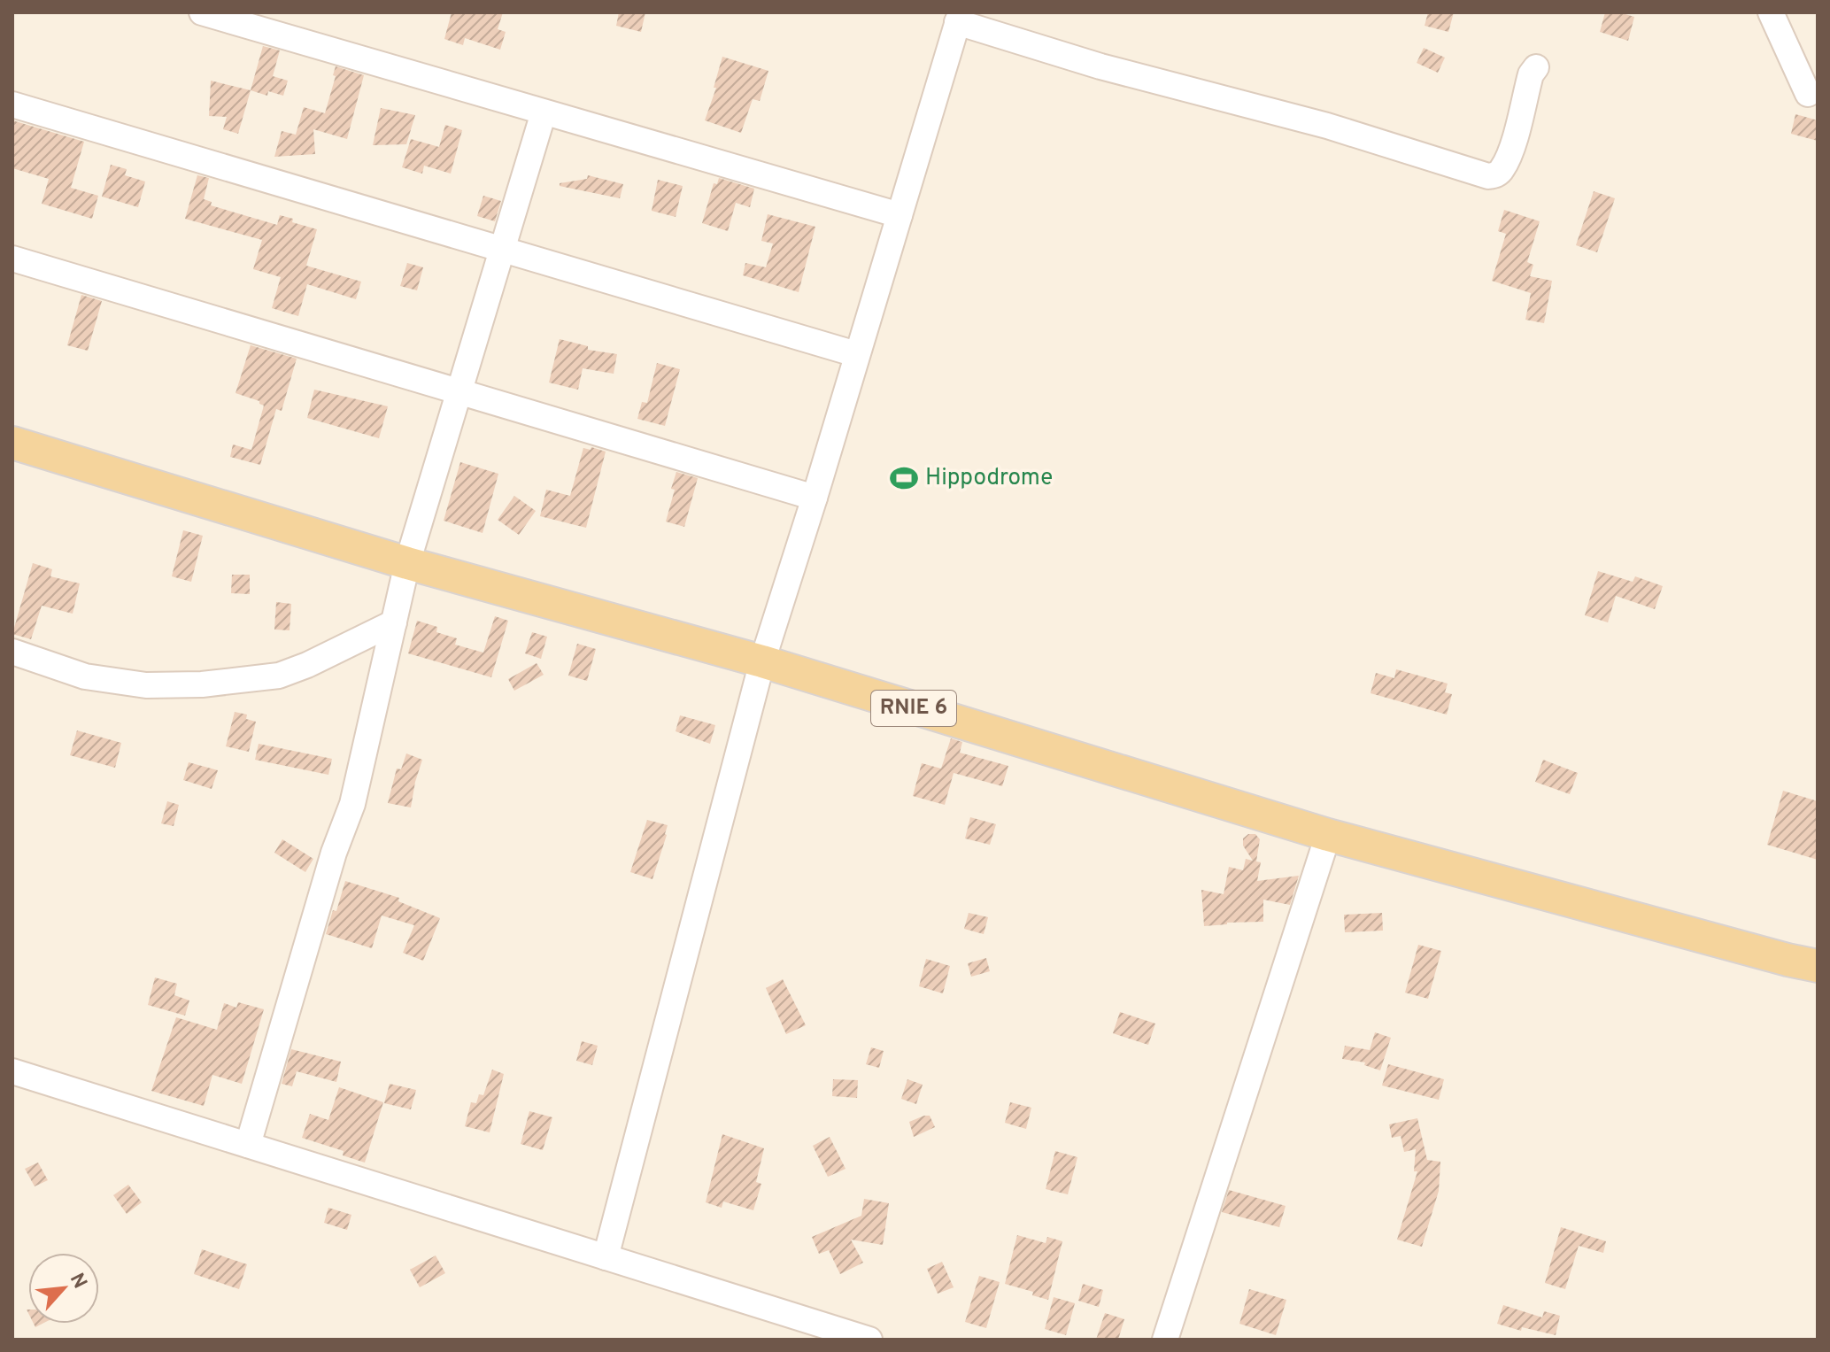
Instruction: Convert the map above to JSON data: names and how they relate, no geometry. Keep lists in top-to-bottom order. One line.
{"streets":{"main road":["RNIE 6"]},"places":{"sports":["Hippodrome"]},"north":"top right"}
